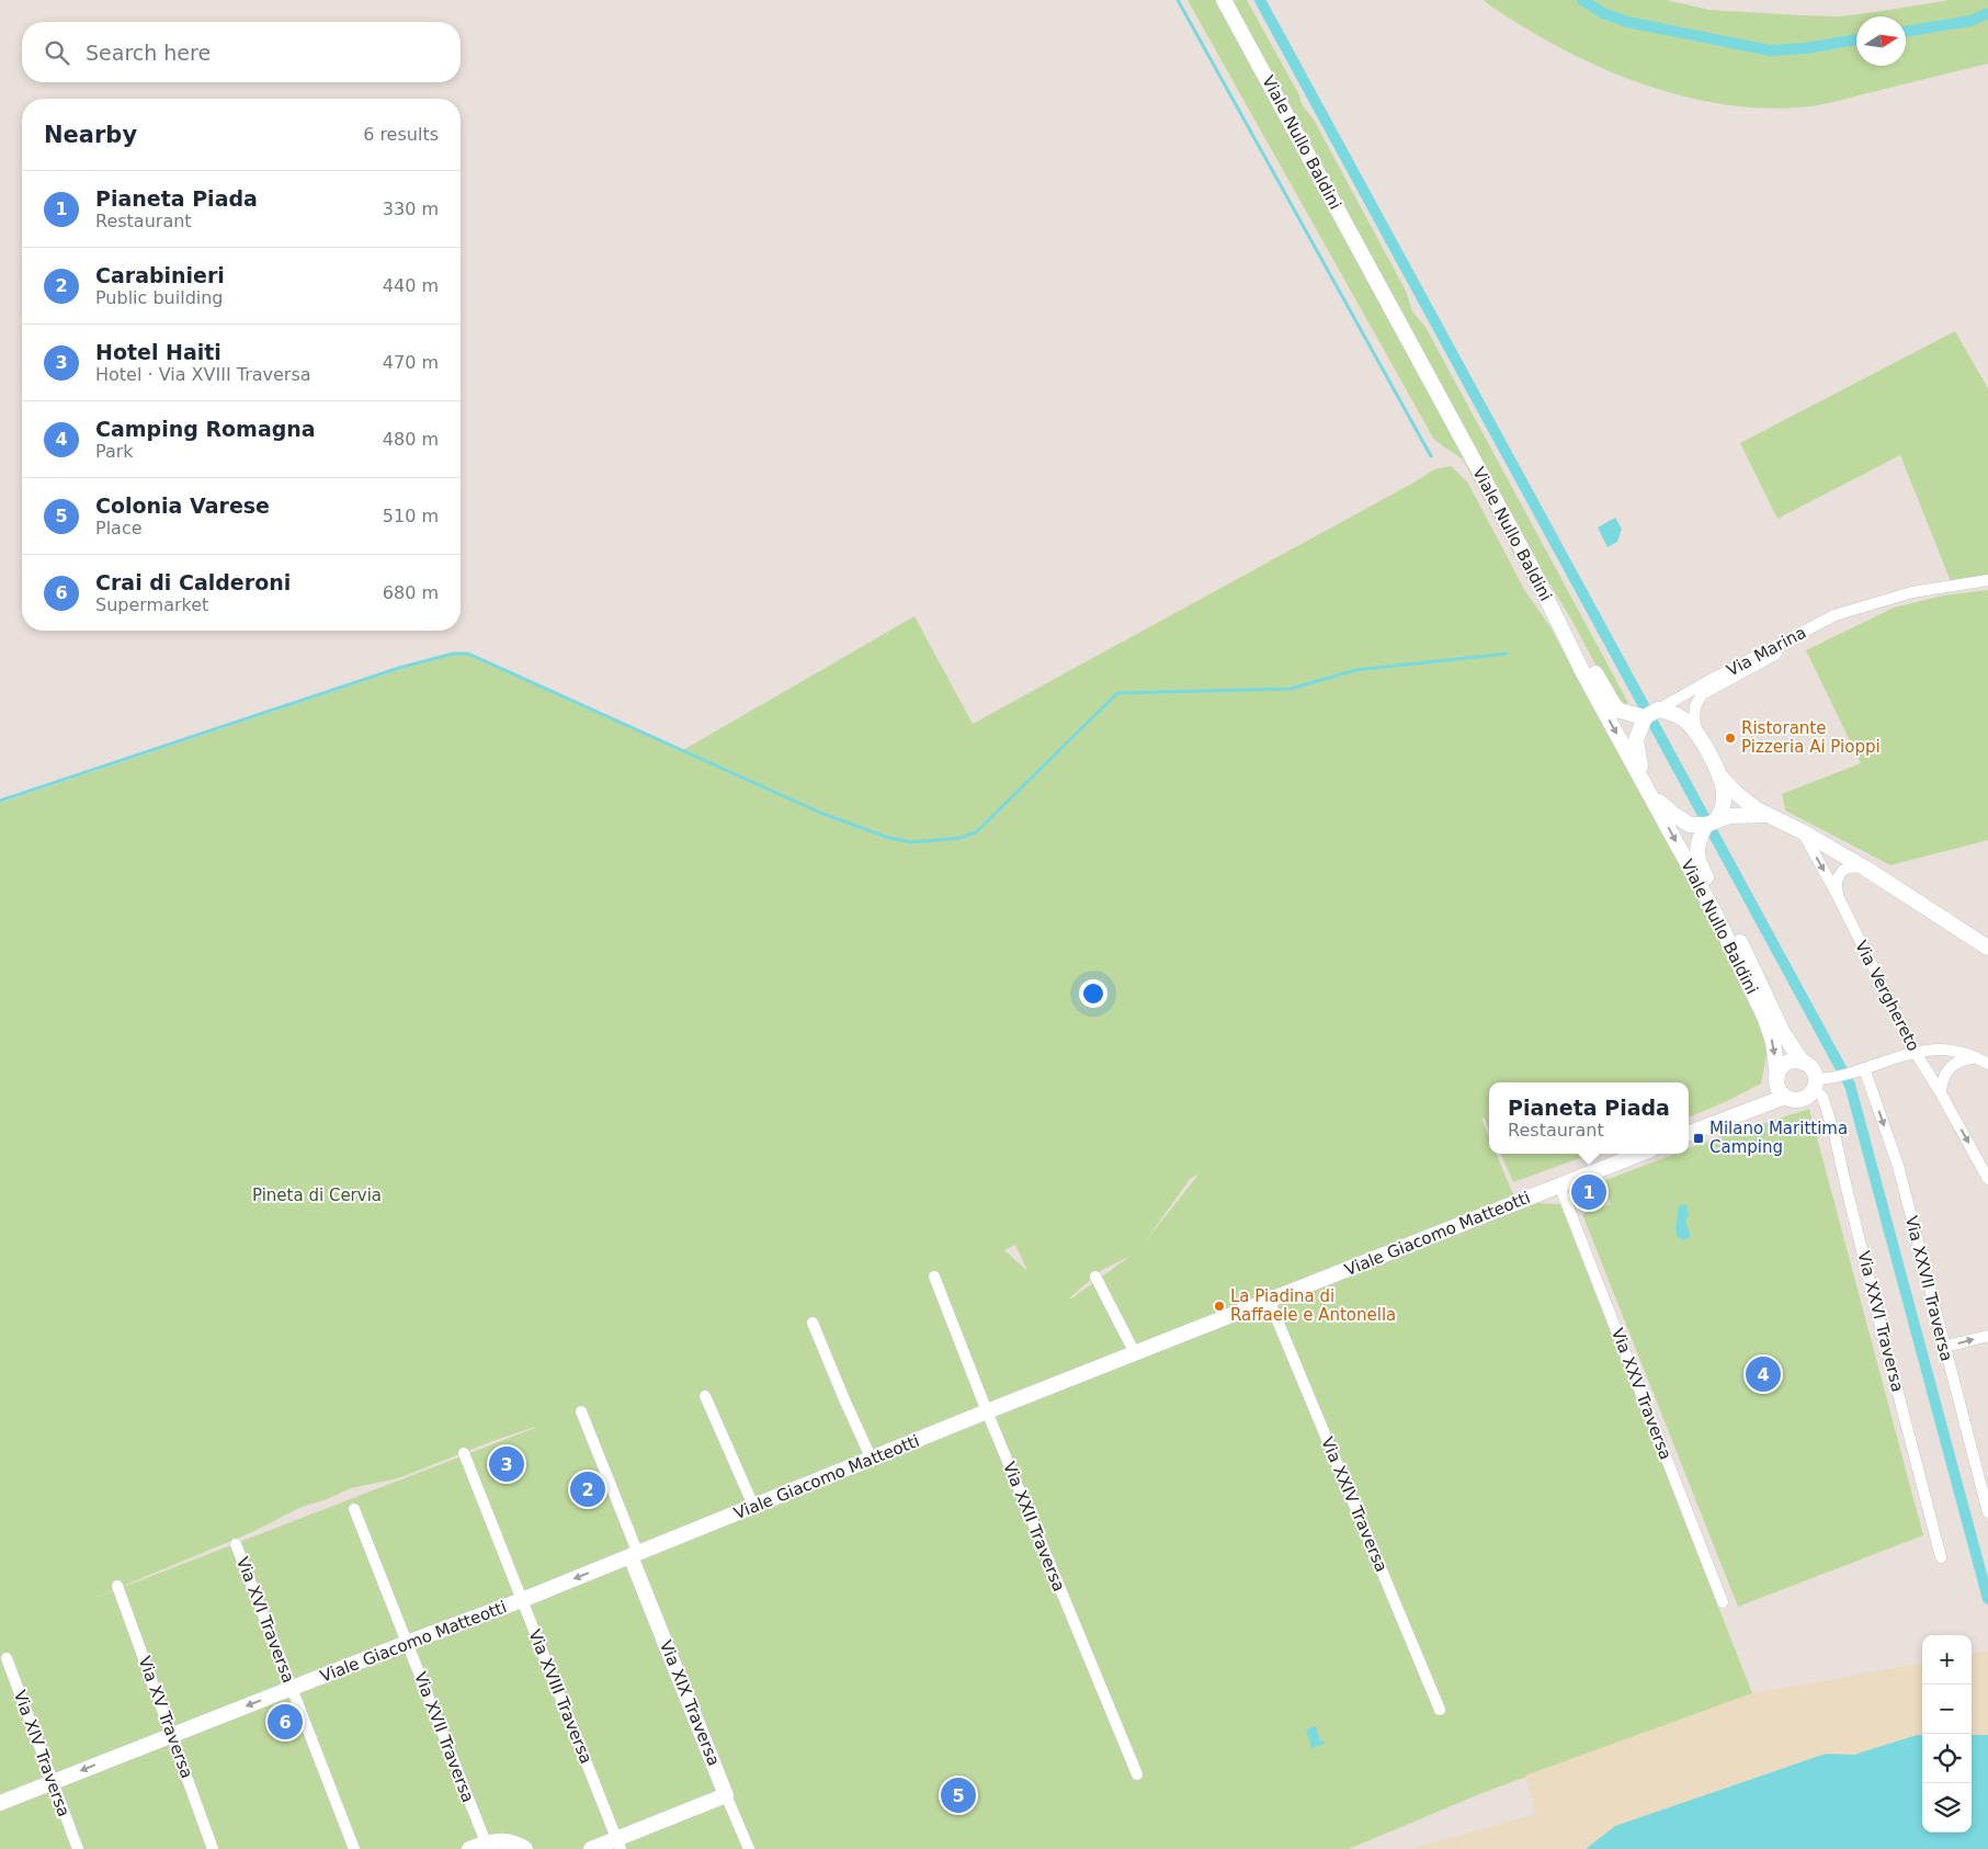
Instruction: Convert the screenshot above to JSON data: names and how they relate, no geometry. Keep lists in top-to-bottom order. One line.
{"streets":{"street":["Viale Nullo Baldini","Via Marina","Via Verghereto","Viale Giacomo Matteotti","Via XXVII Traversa","Via XXVI Traversa","Via XXV Traversa","Via XXIV Traversa","Via XXII Traversa","Via XVI Traversa","Via XVIII Traversa","Via XIX Traversa","Via XV Traversa","Via XVII Traversa","Via XIV Traversa"]},"crossings":[["Viale Nullo Baldini","Via Marina"],["Viale Nullo Baldini","Via XXVI Traversa"],["Viale Giacomo Matteotti","Via XXV Traversa"],["Viale Giacomo Matteotti","Via XXIV Traversa"],["Viale Giacomo Matteotti","Via XXII Traversa"],["Viale Giacomo Matteotti","Via XVI Traversa"],["Viale Giacomo Matteotti","Via XVIII Traversa"],["Viale Giacomo Matteotti","Via XIX Traversa"],["Viale Giacomo Matteotti","Via XV Traversa"],["Viale Giacomo Matteotti","Via XVII Traversa"],["Viale Giacomo Matteotti","Via XIV Traversa"]],"one_way":["Via Verghereto","Via XXVII Traversa"],"parks":["Pineta di Cervia"],"places":{"other":["Ristorante Pizzeria Ai Pioppi","La Piadina di Raffaele e Antonella"],"transit":["Milano Marittima Camping"]},"north":"right","page":{"search":"Search here","heading":["Nearby","6 results"],"list":[{"mark":"1","name":"Pianeta Piada","note":"Restaurant","value":"330 m"},{"mark":"2","name":"Carabinieri","note":"Public building","value":"440 m"},{"mark":"3","name":"Hotel Haiti","note":"Hotel · Via XVIII Traversa","value":"470 m"},{"mark":"4","name":"Camping Romagna","note":"Park","value":"480 m"},{"mark":"5","name":"Colonia Varese","note":"Place","value":"510 m"},{"mark":"6","name":"Crai di Calderoni","note":"Supermarket","value":"680 m"}],"popup":["Pianeta Piada","Restaurant"],"pins":["1","4","3","2","6","5"],"map_buttons":["+","−"]}}
